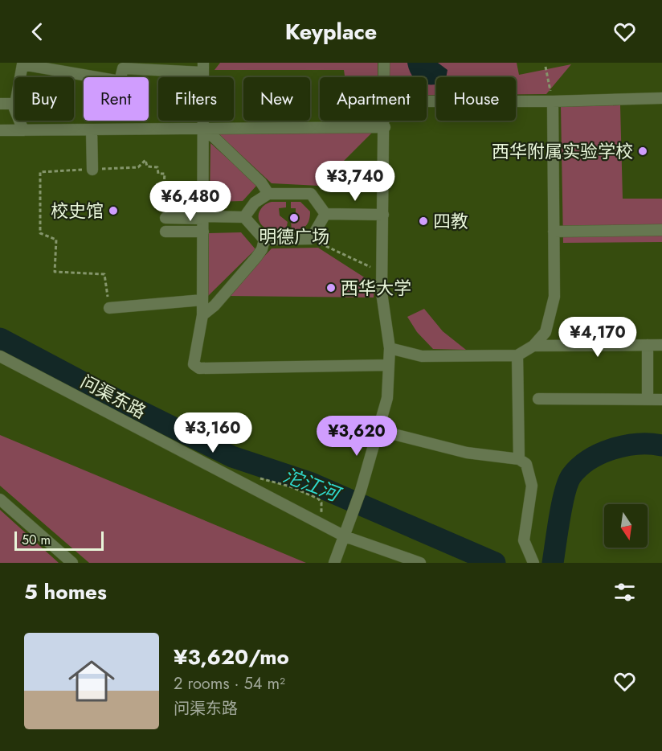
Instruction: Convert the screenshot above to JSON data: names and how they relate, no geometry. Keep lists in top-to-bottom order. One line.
{"streets":{"street":["问渠东路"]},"water":["沱江河"],"places":["西华附属实验学校","校史馆","明德广场","四教","西华大学"],"scale_bar":"50 m","north":"bottom","page":{"header":"Keyplace","chip":["Buy","Rent","Filters","New","Apartment","House"],"price":["¥3,740","¥6,480","¥4,170","¥3,160","¥3,620"],"scale":"50 m","heading":"5 homes","list":[{"name":"¥3,620/mo","note":"2 rooms · 54 m² · 问渠东路"}]}}
